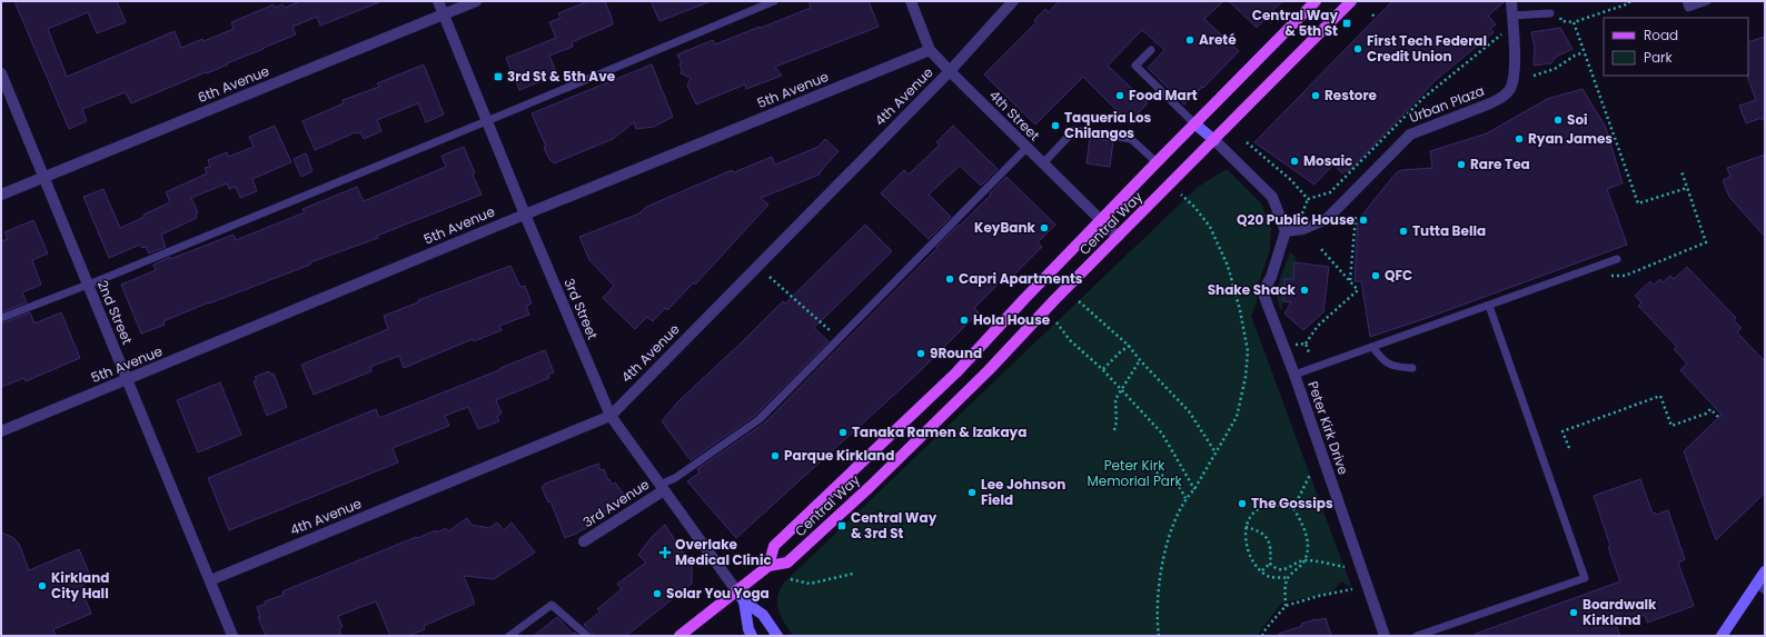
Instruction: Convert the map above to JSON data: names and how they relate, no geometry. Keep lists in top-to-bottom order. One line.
{"streets":{"main road":["Central Way","3rd Street"],"street":["6th Avenue","5th Avenue","4th Avenue","Urban Plaza","4th Street","2nd Street","Peter Kirk Drive","3rd Avenue"]},"crossings":[["6th Avenue","3rd Street"],["6th Avenue","2nd Street"],["5th Avenue","4th Street"],["5th Avenue","3rd Street"],["5th Avenue","2nd Street"],["4th Avenue","4th Street"],["4th Avenue","3rd Street"],["4th Avenue","2nd Street"],["Urban Plaza","Peter Kirk Drive"],["4th Street","Central Way"],["Central Way","3rd Street"],["3rd Street","3rd Avenue"]],"parks":["Peter Kirk Memorial Park"],"places":{"transit":["Central Way & 5th St","3rd St & 5th Ave","Central Way & 3rd St"],"other":["Areté","First Tech Federal Credit Union","Food Mart","Restore","Soi","Taqueria Los Chilangos","Ryan James","Mosaic","Rare Tea","Q20 Public House","KeyBank","Tutta Bella","QFC","Capri Apartments","Shake Shack","Hola House","9Round","Tanaka Ramen & Izakaya","Parque Kirkland","Lee Johnson Field","The Gossips","Kirkland City Hall","Solar You Yoga","Boardwalk Kirkland"],"health":["Overlake Medical Clinic"]},"legend":["Road","Park"]}
